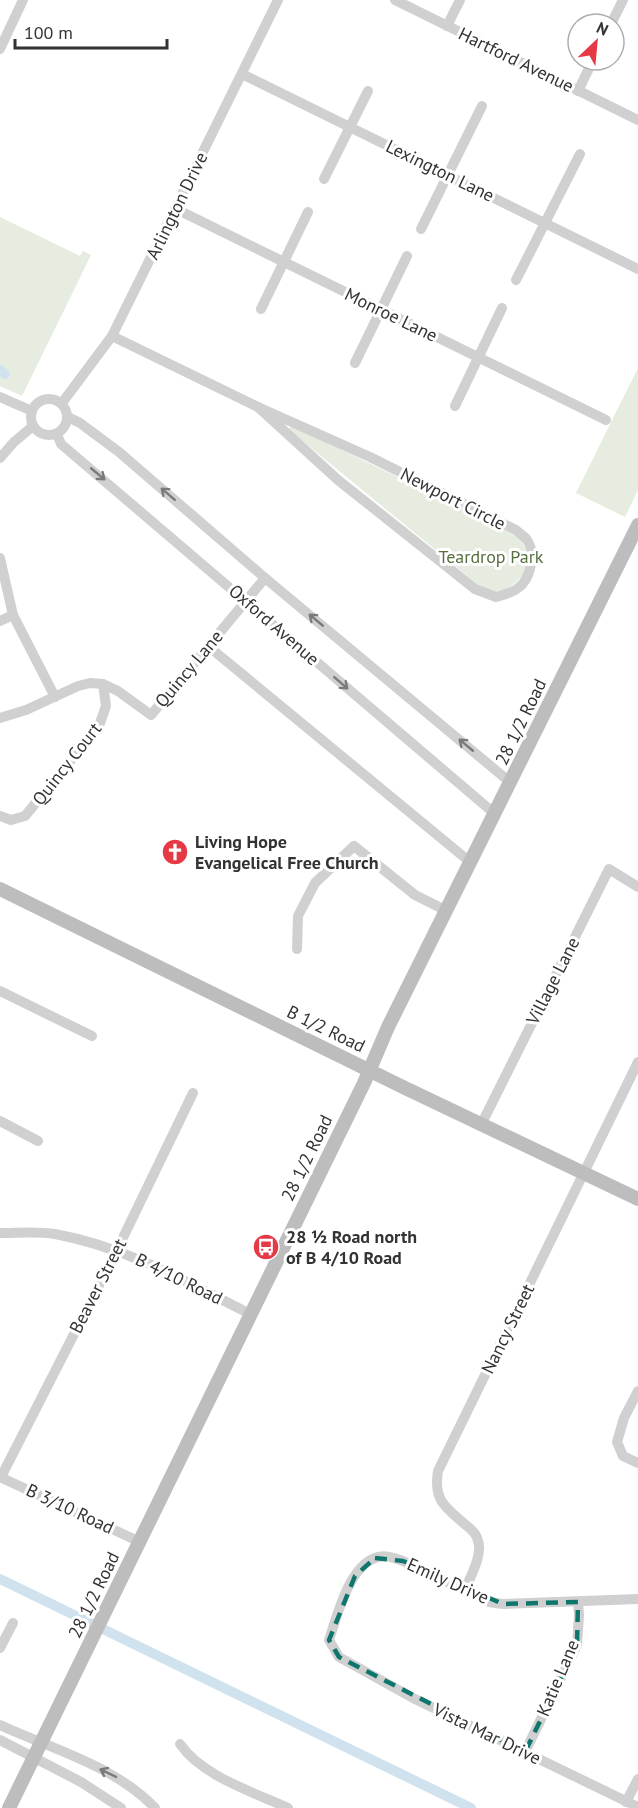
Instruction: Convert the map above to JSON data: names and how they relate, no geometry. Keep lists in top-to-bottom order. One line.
{"streets":{"street":["Hartford Avenue","Lexington Lane","Arlington Drive","Monroe Lane","Newport Circle","Oxford Avenue","Quincy Lane","28 1/2 Road","Quincy Court","Village Lane","B 1/2 Road","B 4/10 Road","Beaver Street","Nancy Street","B 3/10 Road","Emily Drive","Katie Lane","Vista Mar Drive"]},"crossings":[["Lexington Lane","Arlington Drive"],["Arlington Drive","Monroe Lane"],["Arlington Drive","Newport Circle"],["Arlington Drive","Oxford Avenue"],["Oxford Avenue","Quincy Lane"],["Oxford Avenue","28 1/2 Road"],["Quincy Lane","Quincy Court"],["28 1/2 Road","B 1/2 Road"],["28 1/2 Road","B 4/10 Road"],["28 1/2 Road","B 3/10 Road"],["Village Lane","B 1/2 Road"],["B 1/2 Road","Nancy Street"],["B 4/10 Road","Beaver Street"],["Beaver Street","B 3/10 Road"],["Nancy Street","Emily Drive"],["Emily Drive","Katie Lane"],["Emily Drive","Vista Mar Drive"],["Katie Lane","Vista Mar Drive"]],"parks":["Teardrop Park"],"places":{"church":["Living Hope Evangelical Free Church"],"bus stop":["28 ½ Road north of B 4/10 Road"]},"scale_bar":"100 m","north":"top right"}
